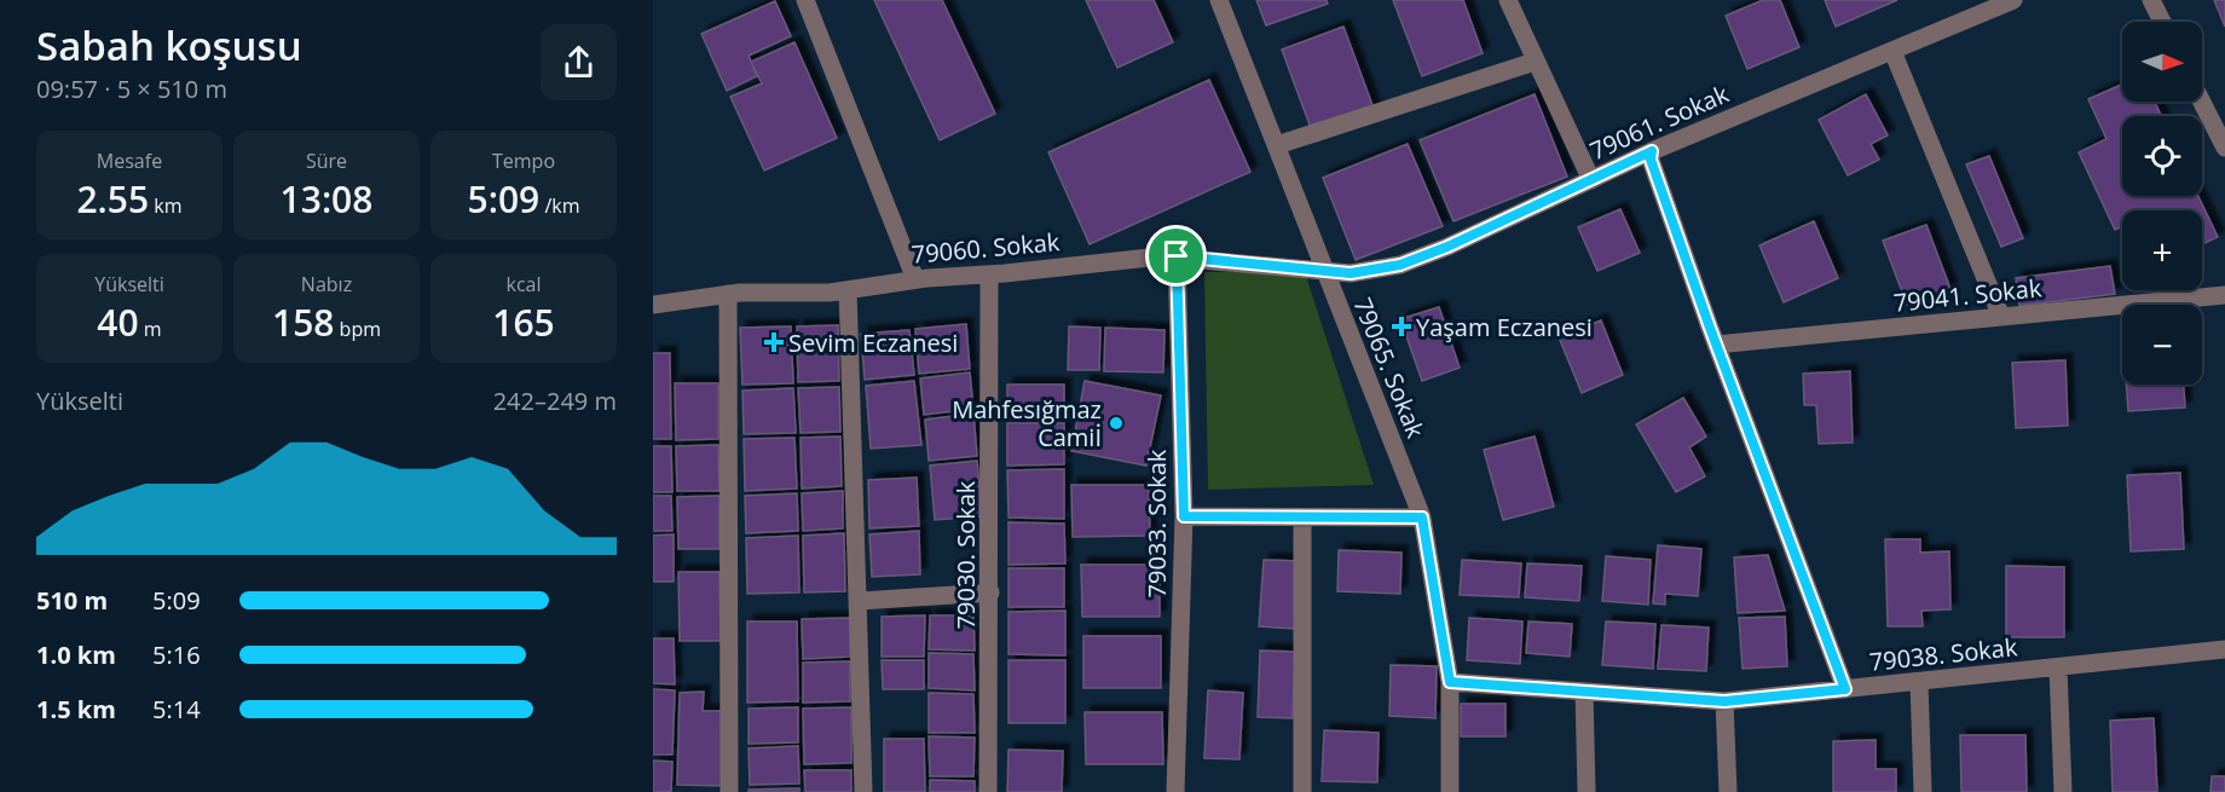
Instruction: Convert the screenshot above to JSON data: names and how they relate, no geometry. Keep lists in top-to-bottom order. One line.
{"streets":{"street":["79061. Sokak","79060. Sokak","79041. Sokak","79065. Sokak","79033. Sokak","79030. Sokak","79038. Sokak"]},"crossings":[["79061. Sokak","79060. Sokak"],["79061. Sokak","79065. Sokak"],["79060. Sokak","79065. Sokak"],["79060. Sokak","79033. Sokak"],["79060. Sokak","79030. Sokak"],["79065. Sokak","79038. Sokak"]],"places":{"health":["Yaşam Eczanesi","Sevim Eczanesi"],"other":["Mahfesığmaz Camiİ"]},"north":"right","page":{"heading":["Sabah koşusu","09:57 · 5 × 510 m"],"map_buttons":["+","−"],"stats":[["Mesafe","2.55 km"],["Süre","13:08"],["Tempo","5:09 /km"],["Yükselti","40 m"],["Nabız","158 bpm"],["kcal","165"]],"chart":["Yükselti","242–249 m"],"list":[{"name":"510 m","note":"5:09"},{"name":"1.0 km","note":"5:16"},{"name":"1.5 km","note":"5:14"}]}}
